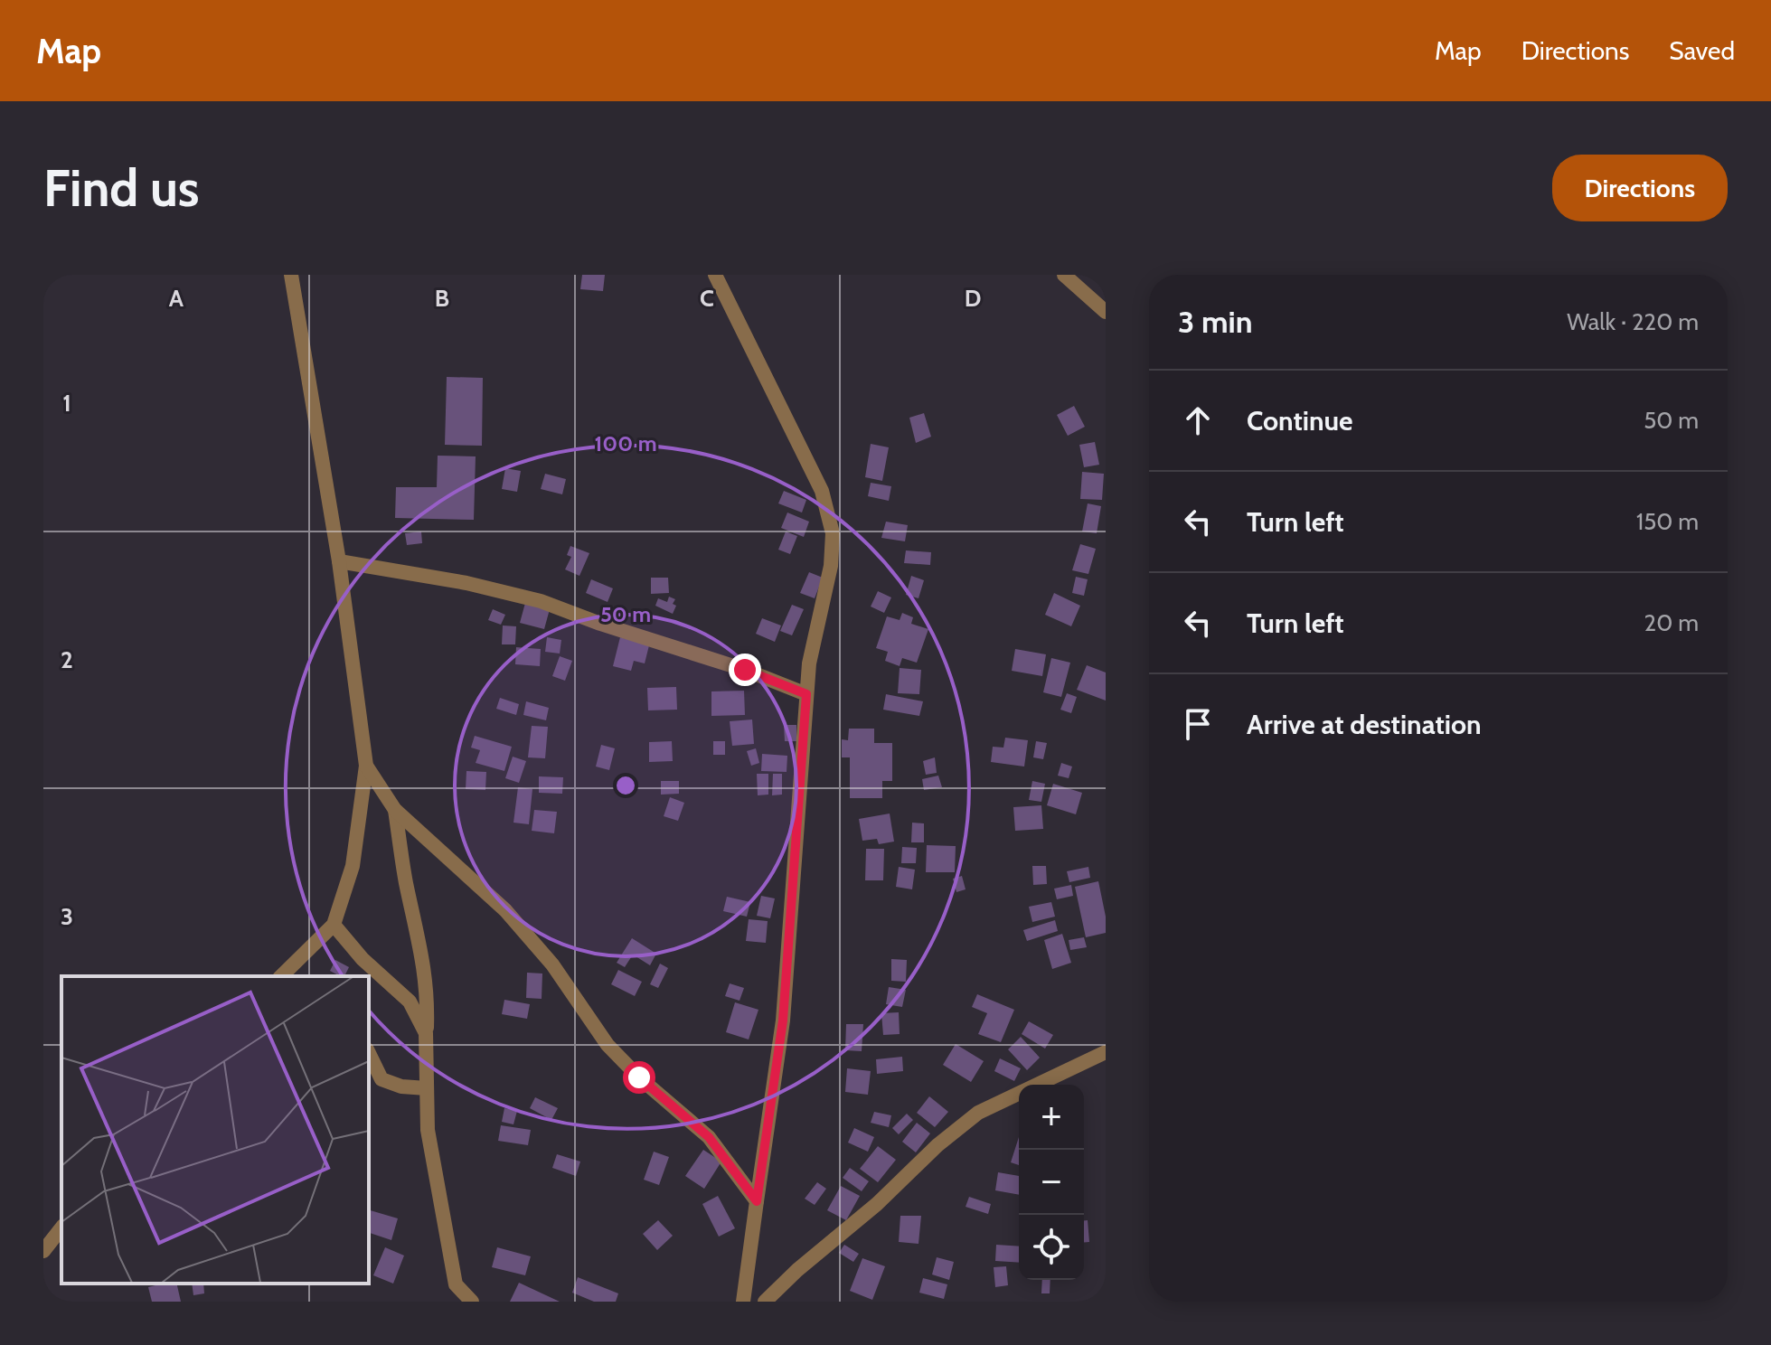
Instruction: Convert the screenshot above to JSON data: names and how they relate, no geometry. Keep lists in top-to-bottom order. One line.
{"page":{"header":"Map","nav":["Map","Directions","Saved"],"buttons":"Directions","title":"Find us","heading":["3 min","Walk · 220 m"],"list":[["Continue","50 m"],["Turn left","150 m"],["Turn left","20 m"],"Arrive at destination"],"map_buttons":["+","−"]},"grid":{"columns":["A","B","C","D"],"rows":["1","2","3"]},"rings":["100 m","50 m"]}
